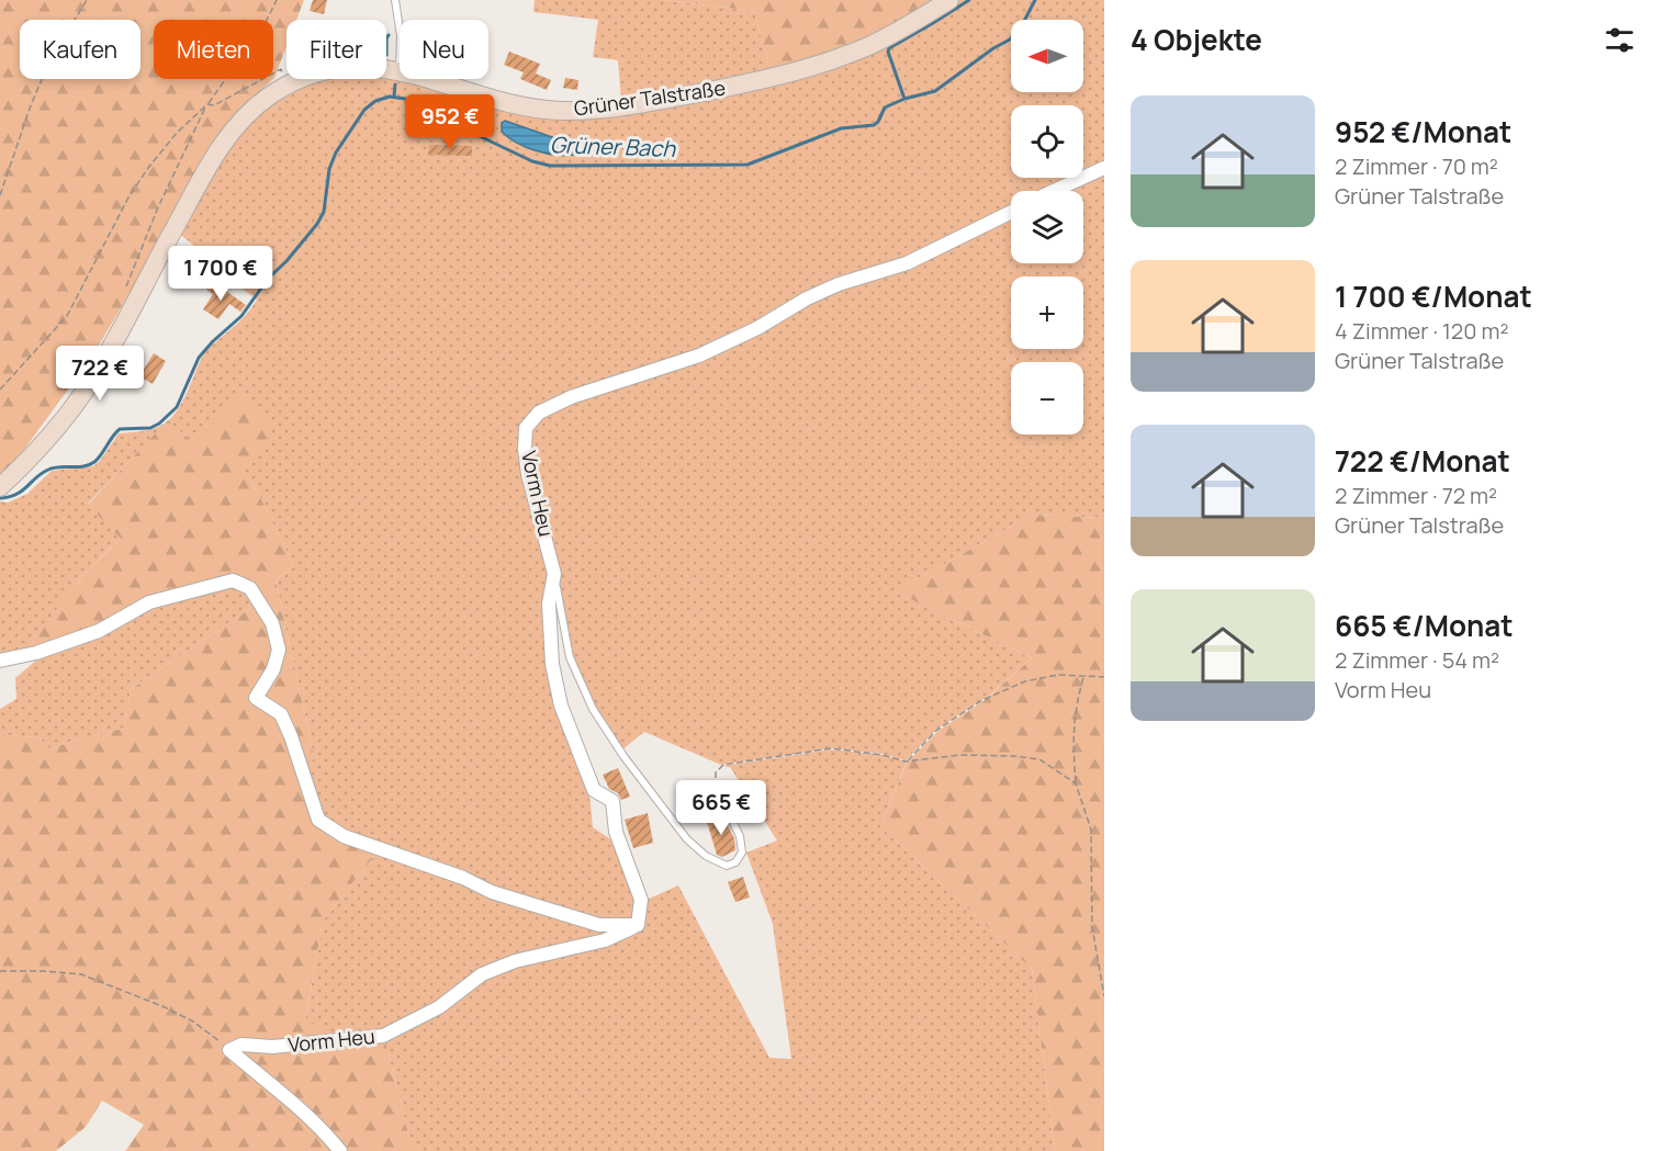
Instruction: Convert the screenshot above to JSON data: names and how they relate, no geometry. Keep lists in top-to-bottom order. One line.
{"streets":{"main road":["Grüner Talstraße"],"street":["Vorm Heu"]},"water":["Grüner Bach"],"north":"left","page":{"heading":"4 Objekte","map_buttons":["+","−"],"chip":["Kaufen","Mieten","Filter","Neu"],"list":[{"name":"952 €/Monat","note":"2 Zimmer · 70 m² · Grüner Talstraße"},{"name":"1 700 €/Monat","note":"4 Zimmer · 120 m² · Grüner Talstraße"},{"name":"722 €/Monat","note":"2 Zimmer · 72 m² · Grüner Talstraße"},{"name":"665 €/Monat","note":"2 Zimmer · 54 m² · Vorm Heu"}],"price":["952 €","1 700 €","722 €","665 €"]}}
